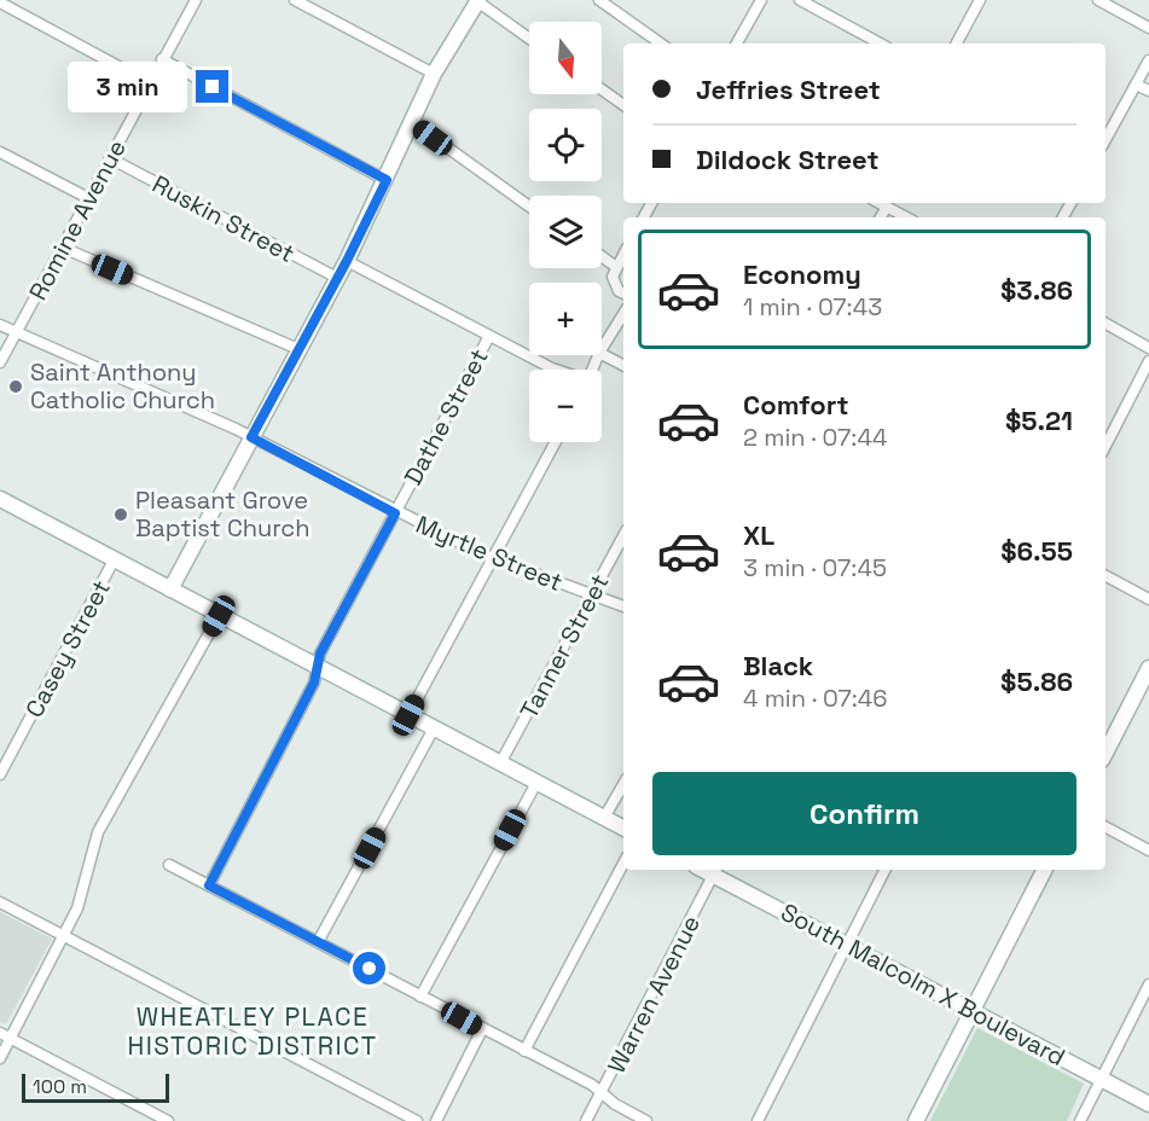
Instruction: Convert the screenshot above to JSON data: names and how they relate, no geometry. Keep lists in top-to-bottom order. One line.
{"streets":{"street":["Ruskin Street","Romine Avenue","Dathe Street","Myrtle Street","Tanner Street","Casey Street","South Malcolm X Boulevard","Warren Avenue"]},"crossings":[["Ruskin Street","Romine Avenue"],["Romine Avenue","Myrtle Street"],["Dathe Street","Myrtle Street"],["Myrtle Street","Tanner Street"],["South Malcolm X Boulevard","Warren Avenue"]],"districts":["WHEATLEY PLACE HISTORIC DISTRICT"],"places":["Saint Anthony Catholic Church","Pleasant Grove Baptist Church"],"scale_bar":"100 m","north":"bottom","page":{"map_buttons":["+","−"],"banner":["Jeffries Street","Dildock Street"],"bubble":"3 min","list":[{"name":"Economy","note":"1 min · 07:43","value":"$3.86"},{"name":"Comfort","note":"2 min · 07:44","value":"$5.21"},{"name":"XL","note":"3 min · 07:45","value":"$6.55"},{"name":"Black","note":"4 min · 07:46","value":"$5.86"}],"buttons":"Confirm","scale":"100 m"}}
